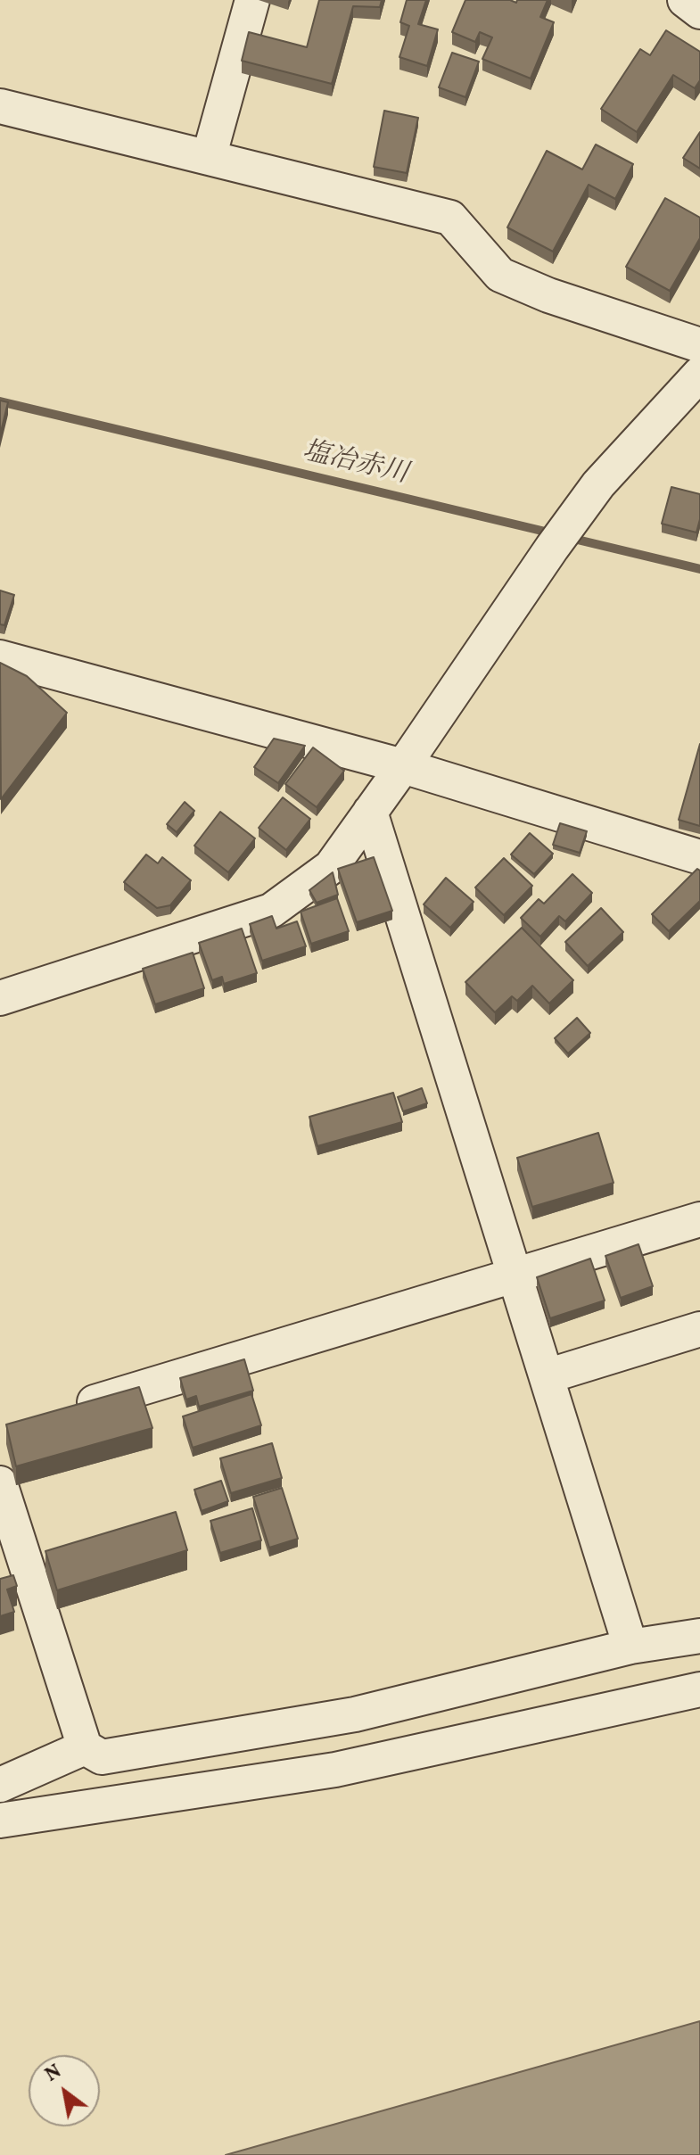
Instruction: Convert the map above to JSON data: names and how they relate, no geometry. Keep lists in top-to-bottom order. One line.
{"water":["塩冶赤川"],"north":"top left"}
